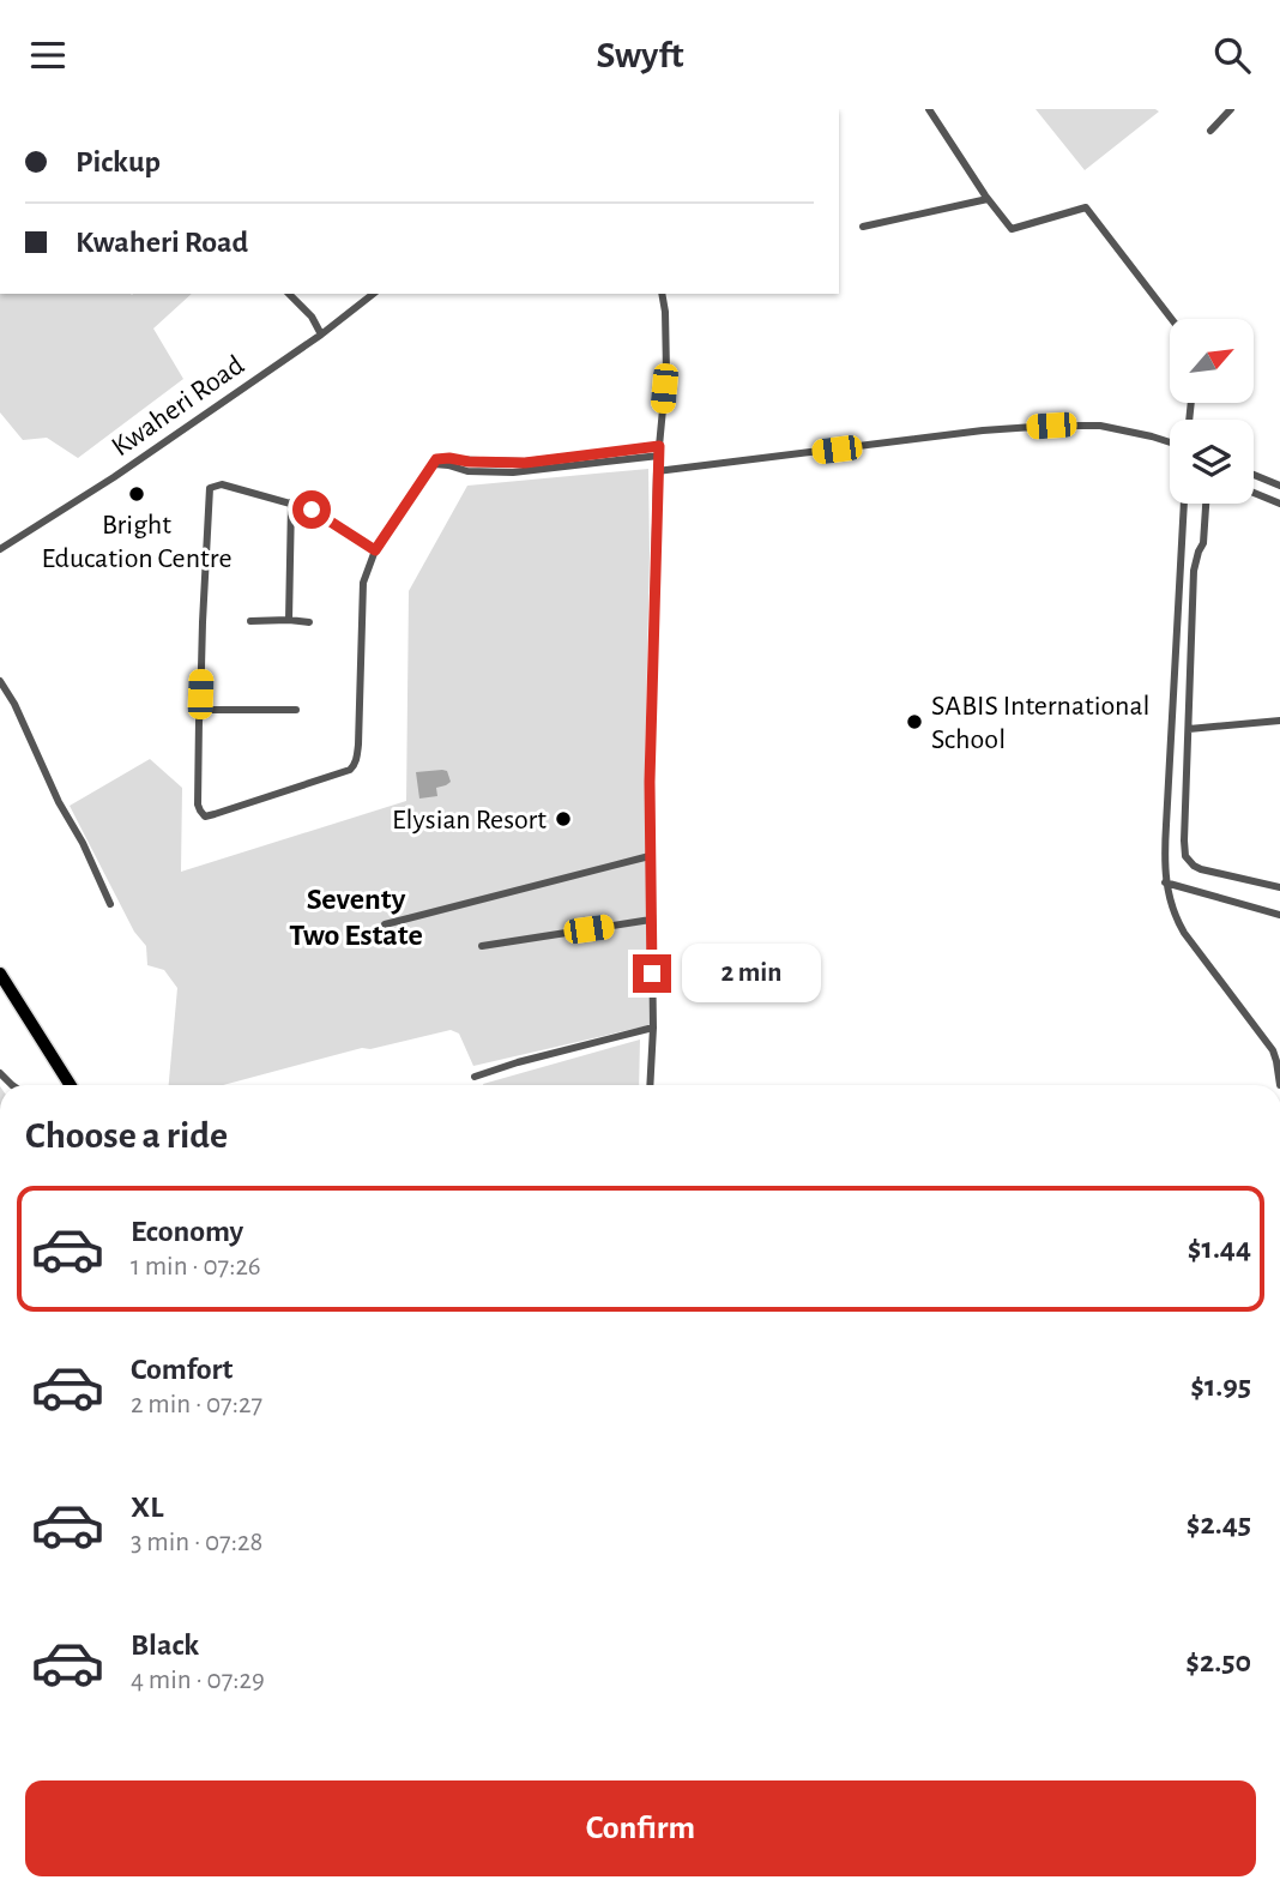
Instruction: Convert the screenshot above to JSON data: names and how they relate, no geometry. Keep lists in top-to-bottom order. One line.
{"streets":{"street":["Kwaheri Road"]},"districts":["Seventy Two Estate"],"places":["Bright Education Centre","SABIS International School","Elysian Resort"],"north":"top right","page":{"header":"Swyft","banner":["Pickup","Kwaheri Road"],"bubble":"2 min","heading":"Choose a ride","list":[{"name":"Economy","note":"1 min · 07:26","value":"$1.44"},{"name":"Comfort","note":"2 min · 07:27","value":"$1.95"},{"name":"XL","note":"3 min · 07:28","value":"$2.45"},{"name":"Black","note":"4 min · 07:29","value":"$2.50"}],"buttons":"Confirm"}}
